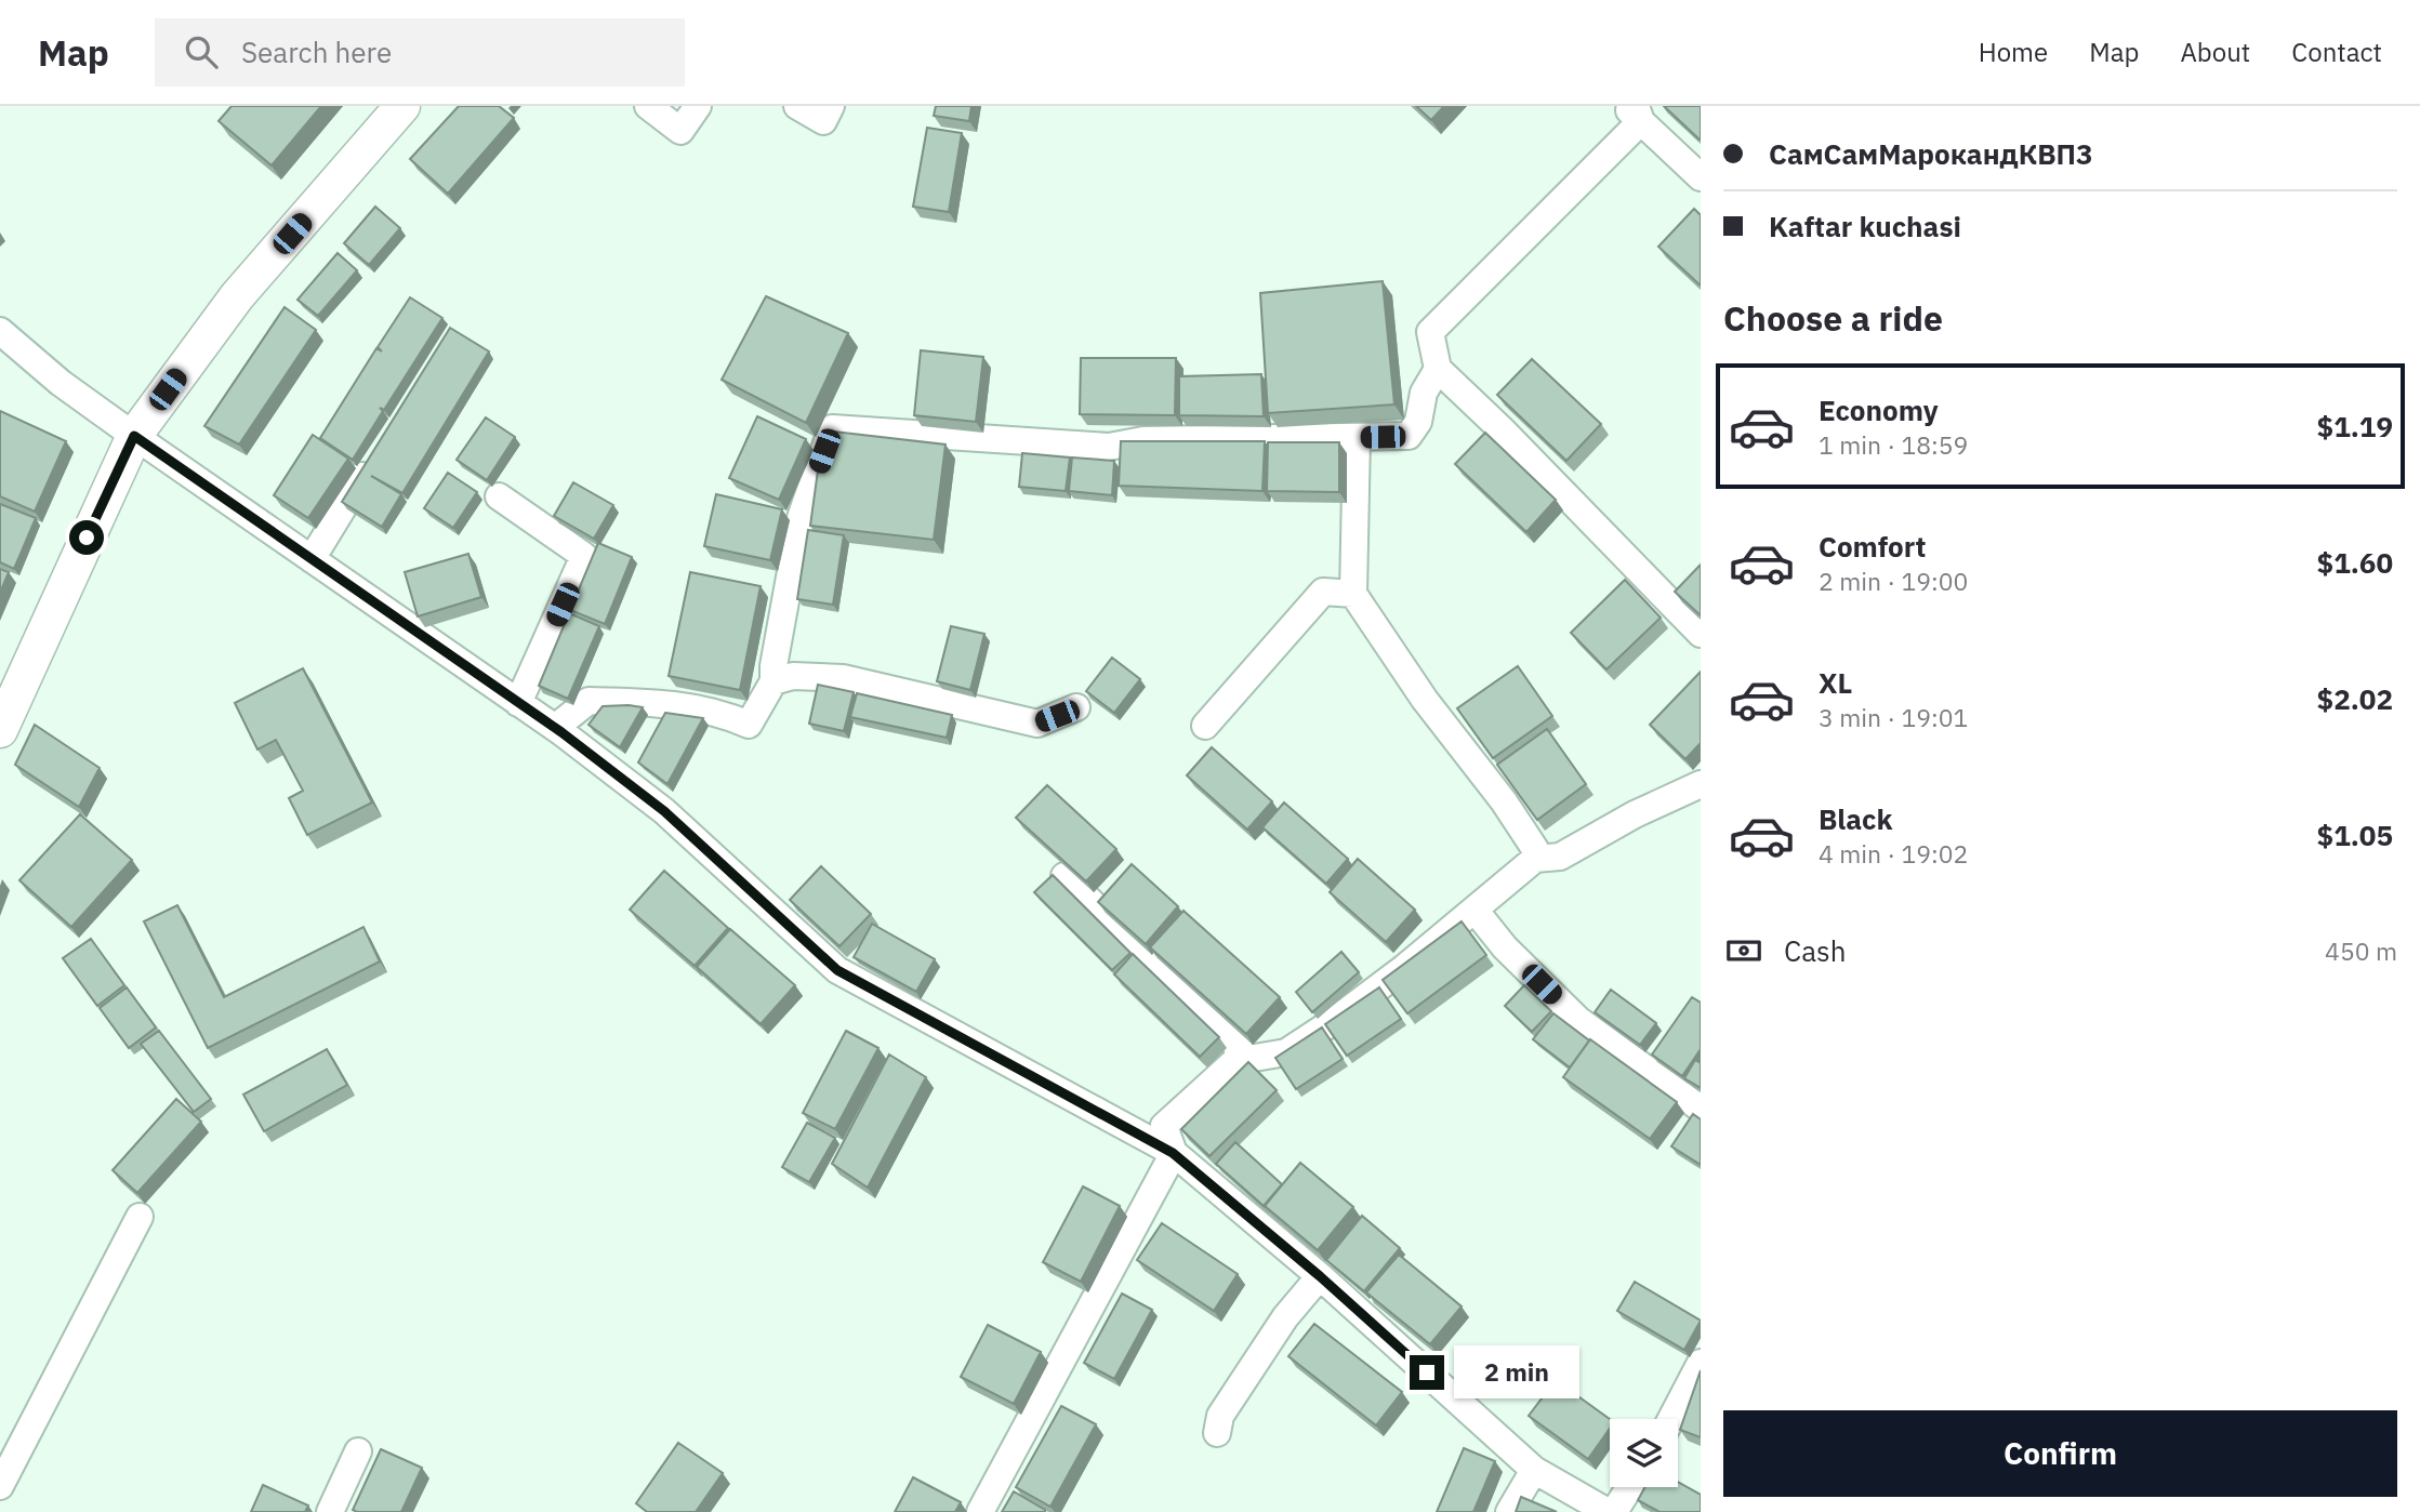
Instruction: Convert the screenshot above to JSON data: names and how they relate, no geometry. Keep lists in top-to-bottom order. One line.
{"page":{"header":"Map","search":"Search here","nav":["Home","Map","About","Contact"],"banner":["СамСамМарокандКВП3","Kaftar kuchasi"],"heading":"Choose a ride","list":[{"name":"Economy","note":"1 min · 18:59","value":"$1.19"},{"name":"Comfort","note":"2 min · 19:00","value":"$1.60"},{"name":"XL","note":"3 min · 19:01","value":"$2.02"},{"name":"Black","note":"4 min · 19:02","value":"$1.05"}],"pay":["Cash","450 m"],"bubble":"2 min","buttons":"Confirm"}}
